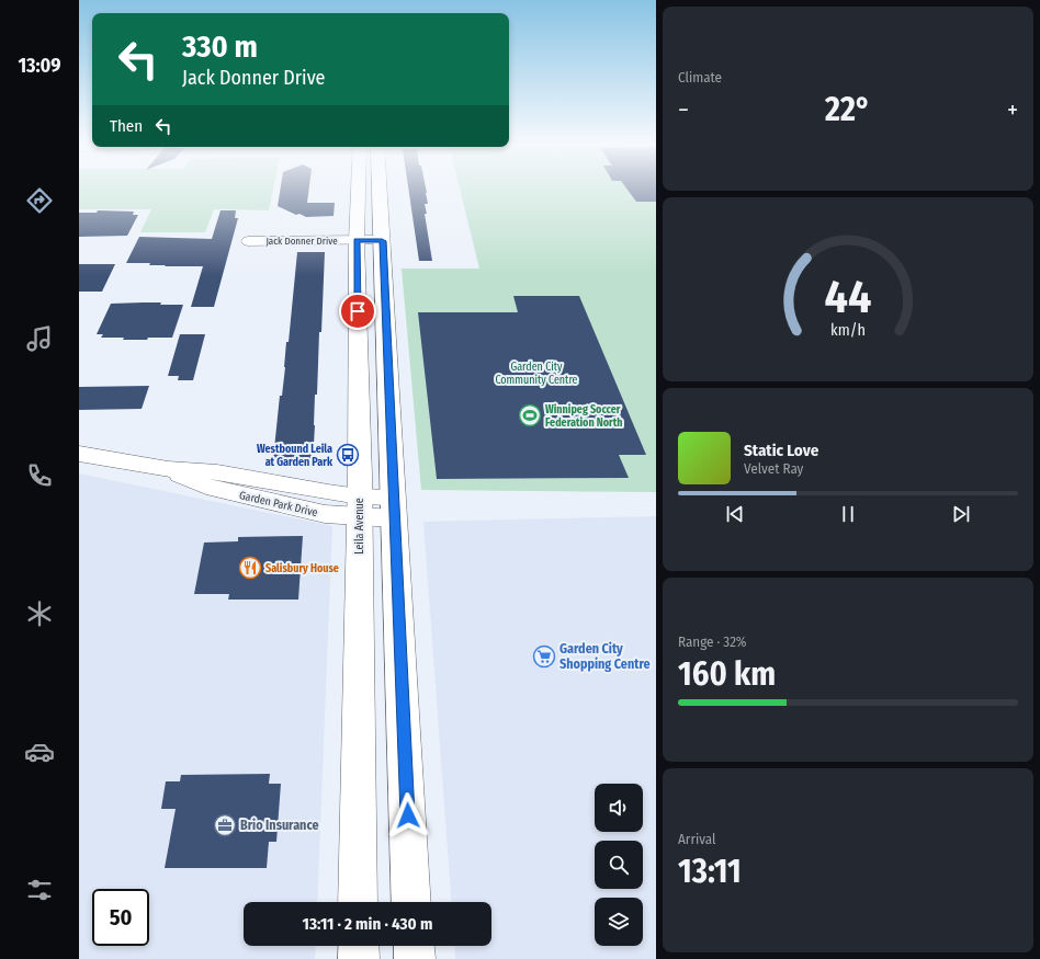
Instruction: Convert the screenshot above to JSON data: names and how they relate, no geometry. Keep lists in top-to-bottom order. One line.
{"streets":{"main road":["Leila Avenue"],"street":["Jack Donner Drive","Garden Park Drive"]},"crossings":[["Jack Donner Drive","Leila Avenue"],["Garden Park Drive","Leila Avenue"]],"parks":["Garden City Community Centre"],"places":{"sports":["Winnipeg Soccer Federation North"],"bus stop":["Westbound Leila at Garden Park"],"restaurant":["Salisbury House"],"supermarket":["Garden City Shopping Centre"],"office":["Brio Insurance"]},"page":{"tabs":"13:09","tile":["Climate",["Range · 32%","160 km"],["Arrival","13:11"]],"turn":["330 m","Jack Donner Drive"],"heat":["−","22°","+"],"then":"Then","song":["Static Love","Velvet Ray"],"limit":"50","trip":"13:11 · 2 min · 430 m","gauge":["44","km/h"]}}
